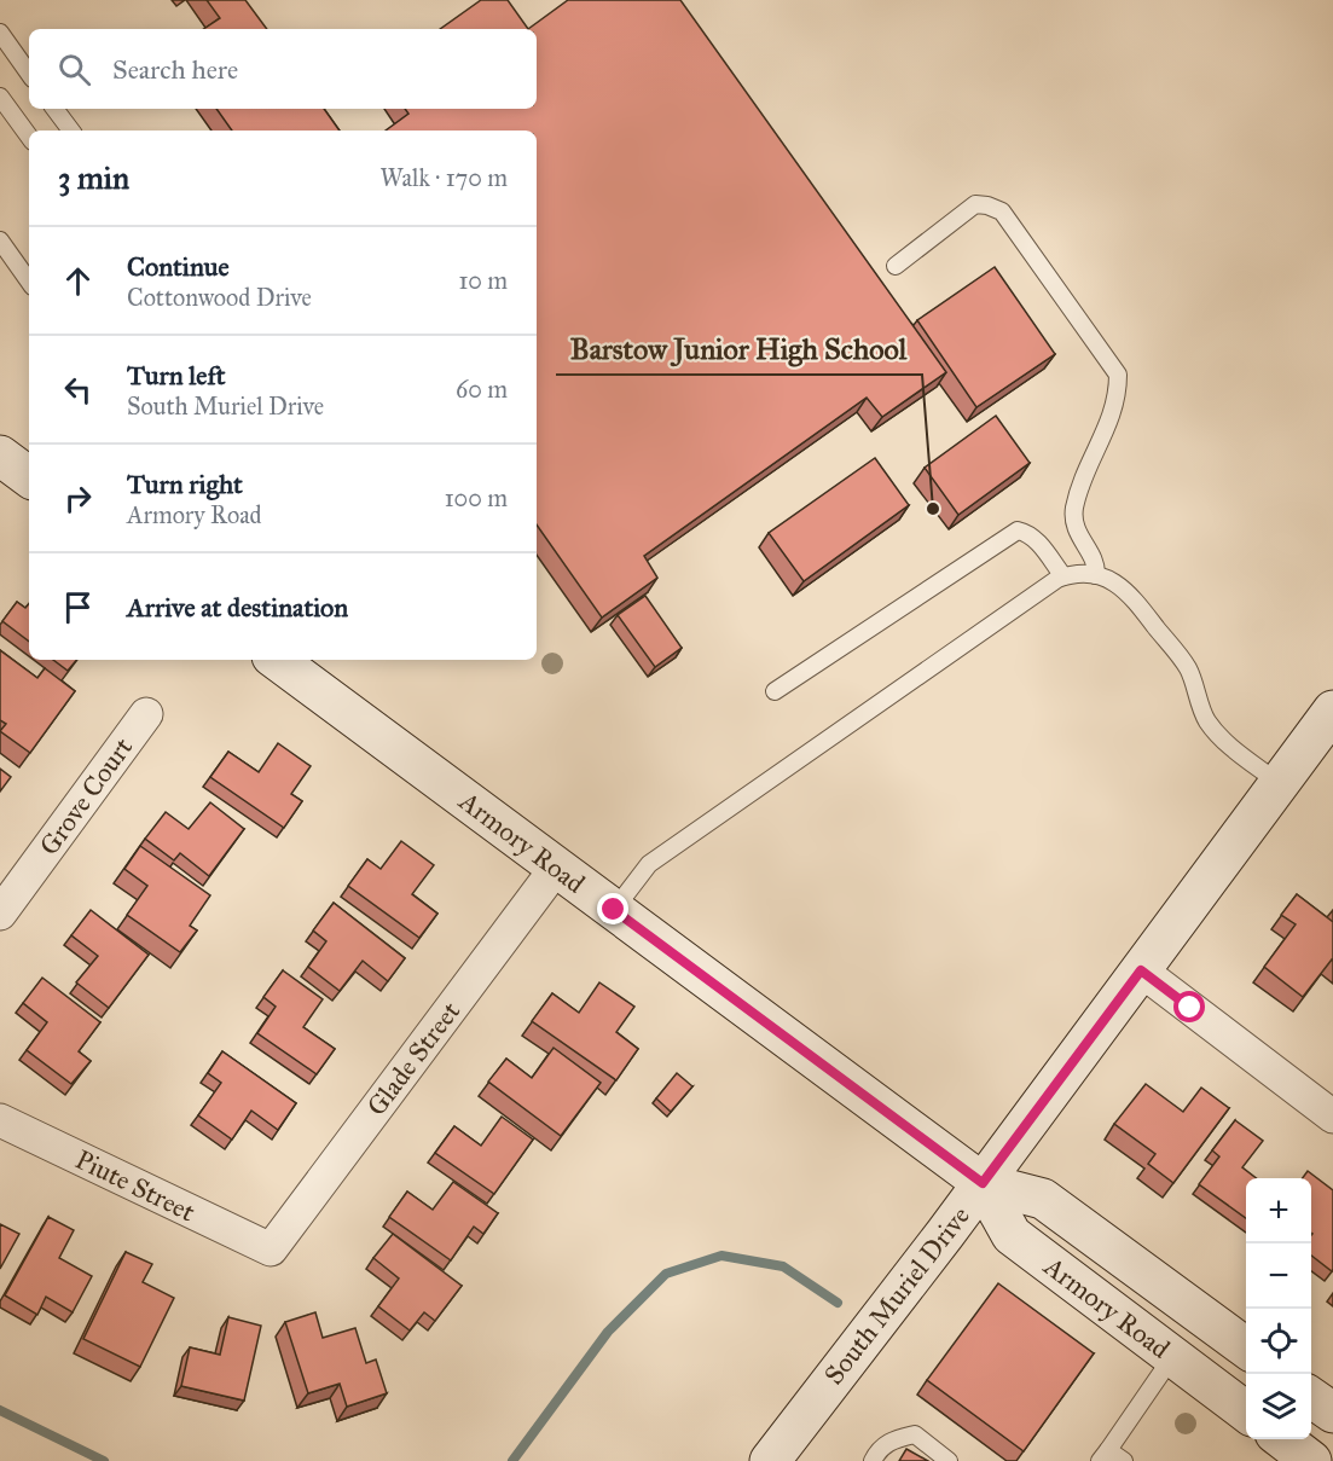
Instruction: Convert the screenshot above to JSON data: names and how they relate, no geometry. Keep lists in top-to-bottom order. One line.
{"streets":{"main road":["Armory Road","South Muriel Drive"],"street":["Grove Court","Glade Street","Piute Street"]},"crossings":[["Armory Road","Glade Street"],["Armory Road","South Muriel Drive"],["Glade Street","Piute Street"]],"places":["Barstow Junior High School"],"page":{"search":"Search here","heading":["3 min","Walk · 170 m"],"list":[["Continue","Cottonwood Drive","10 m"],["Turn left","South Muriel Drive","60 m"],["Turn right","Armory Road","100 m"],"Arrive at destination"],"map_buttons":["+","−"]}}
